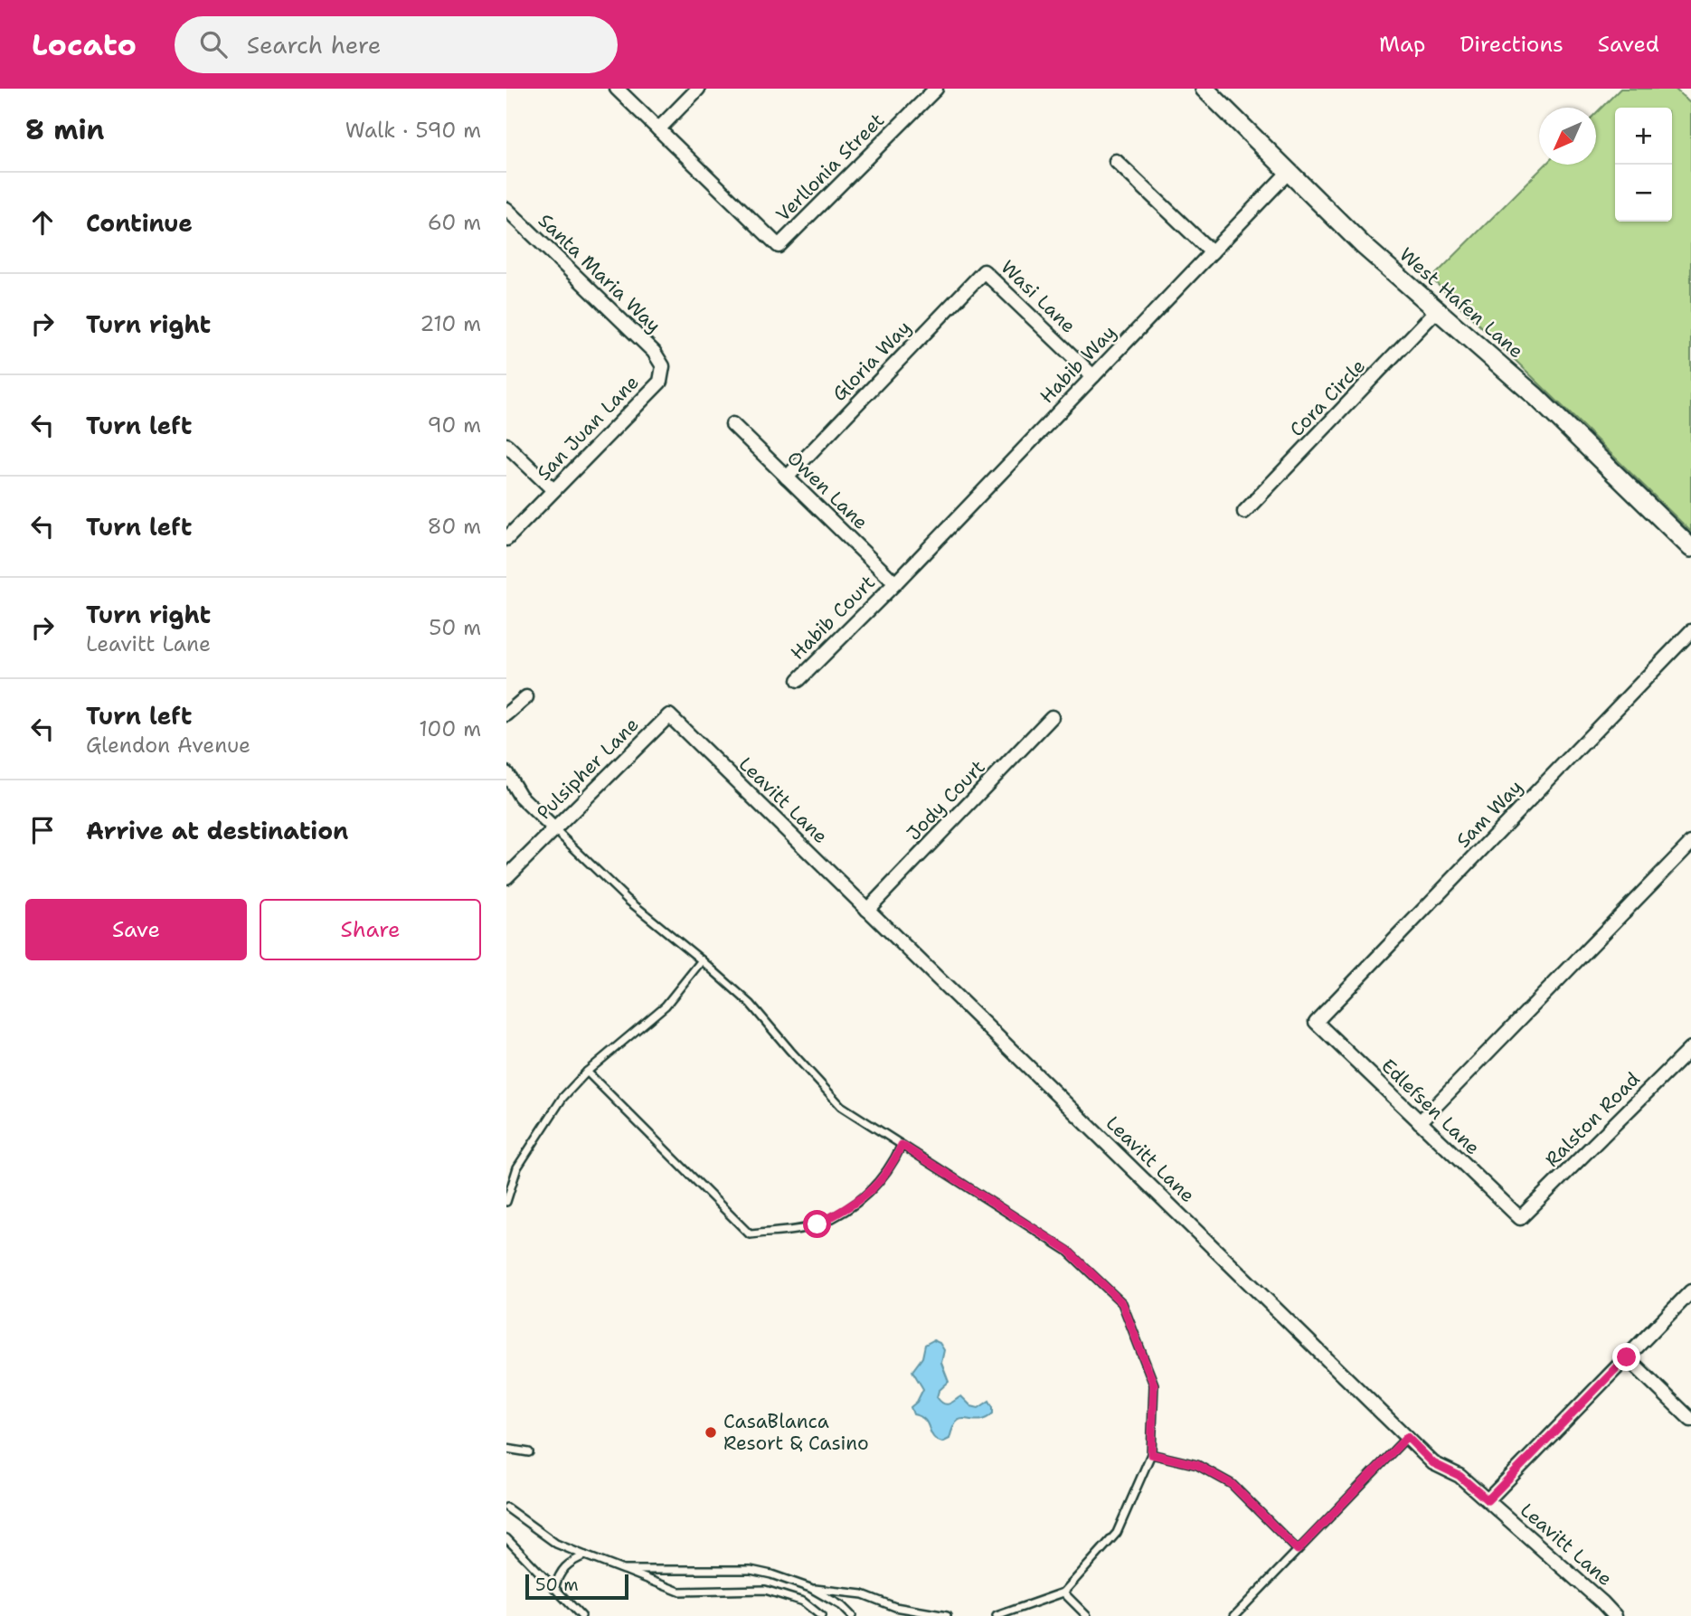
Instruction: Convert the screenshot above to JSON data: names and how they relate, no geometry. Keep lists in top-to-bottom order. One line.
{"streets":{"main road":["West Hafen Lane"],"street":["Verllonia Street","Santa Maria Way","Wasi Lane","Gloria Way","Habib Way","Cora Circle","San Juan Lane","Owen Lane","Habib Court","Pulsipher Lane","Leavitt Lane","Jody Court","Sam Way","Edlefsen Lane","Ralston Road"]},"crossings":[["Santa Maria Way","San Juan Lane"],["Wasi Lane","Gloria Way"],["Wasi Lane","Habib Way"],["West Hafen Lane","Habib Way"],["West Hafen Lane","Cora Circle"],["Gloria Way","Owen Lane"],["Habib Way","Owen Lane"],["Habib Way","Habib Court"],["Owen Lane","Habib Court"],["Pulsipher Lane","Leavitt Lane"],["Leavitt Lane","Jody Court"],["Sam Way","Edlefsen Lane"],["Edlefsen Lane","Ralston Road"]],"places":["CasaBlanca Resort & Casino"],"scale_bar":"50 m","north":"bottom left","page":{"header":"Locato","search":"Search here","nav":["Map","Directions","Saved"],"heading":["8 min","Walk · 590 m"],"map_buttons":["+","−"],"list":[["Continue","60 m"],["Turn right","210 m"],["Turn left","90 m"],["Turn left","80 m"],["Turn right","Leavitt Lane","50 m"],["Turn left","Glendon Avenue","100 m"],"Arrive at destination"],"buttons":["Save","Share"],"scale":"50 m"}}
